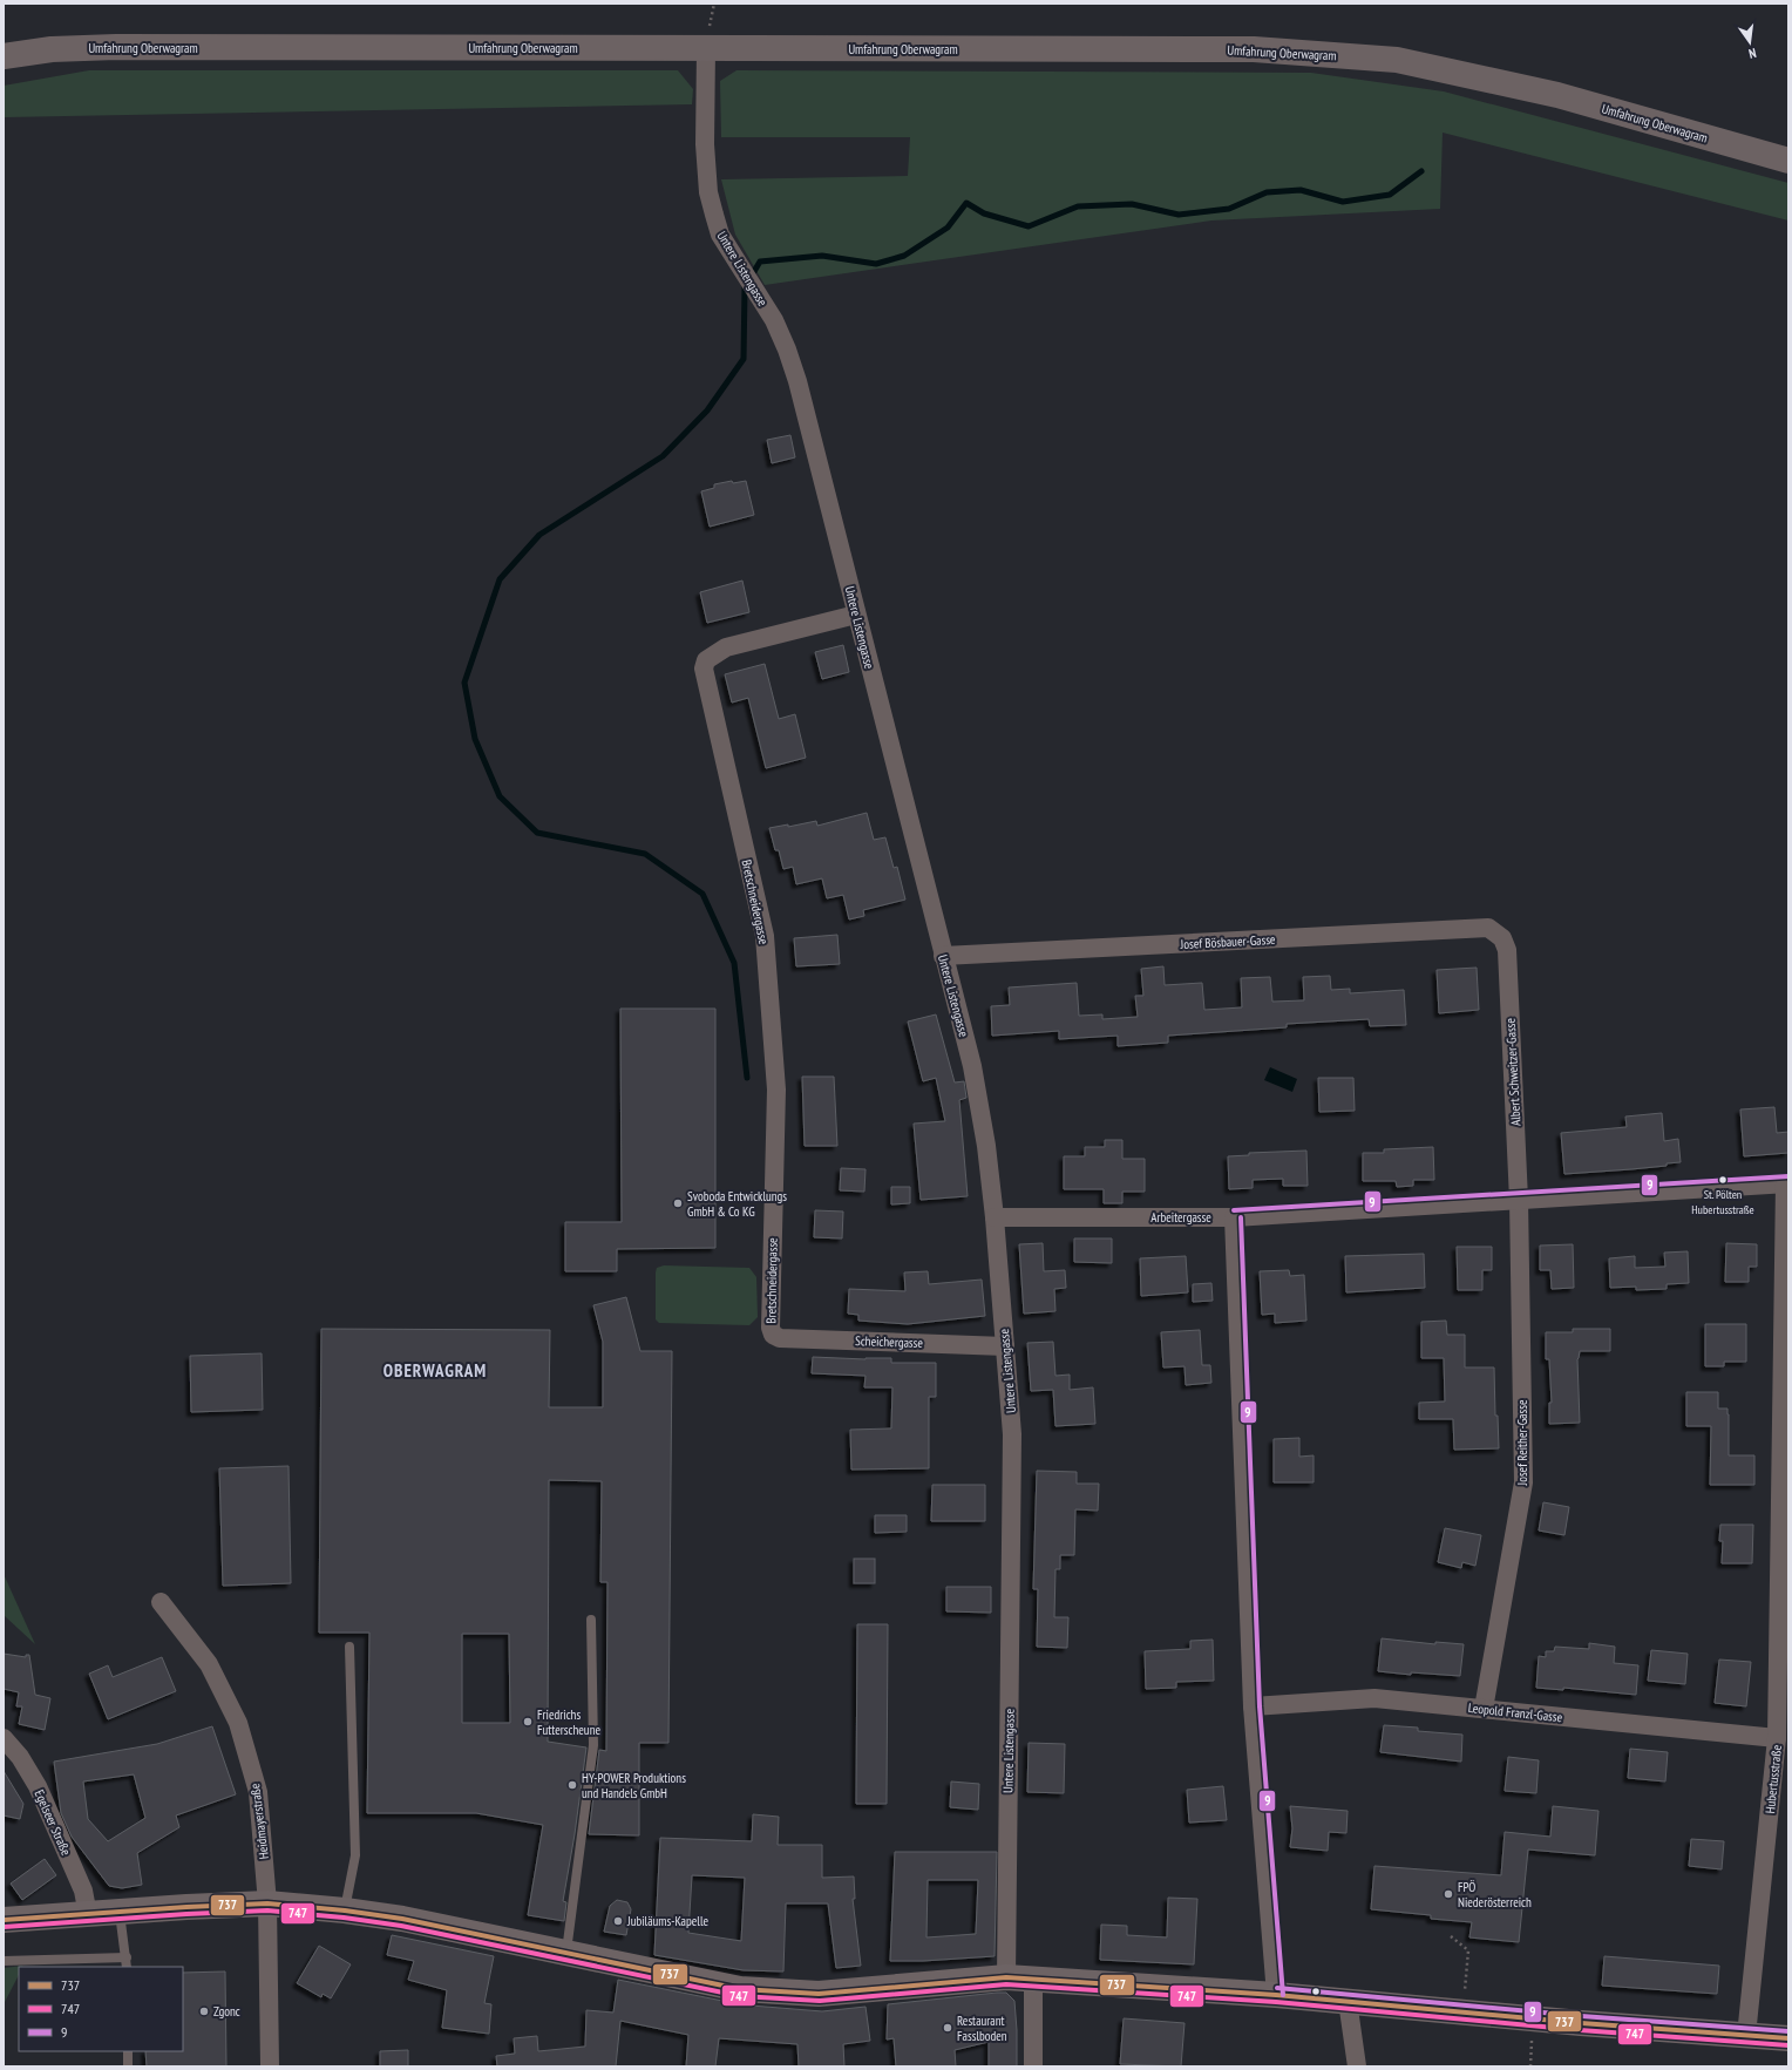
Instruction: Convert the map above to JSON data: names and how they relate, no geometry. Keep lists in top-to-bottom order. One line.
{"streets":{"main road":["Umfahrung Oberwagram"],"street":["Untere Listengasse","Bretschneidergasse","Josef Bösbauer-Gasse","Albert Schweitzer-Gasse","Arbeitergasse","Scheichergasse","Josef Reither-Gasse","Leopold Franzl-Gasse","Hubertusstraße","Heidmayerstraße","Egelseer Straße"]},"crossings":[["Umfahrung Oberwagram","Untere Listengasse"],["Untere Listengasse","Bretschneidergasse"],["Untere Listengasse","Josef Bösbauer-Gasse"],["Untere Listengasse","Arbeitergasse"],["Untere Listengasse","Scheichergasse"],["Bretschneidergasse","Scheichergasse"],["Josef Bösbauer-Gasse","Albert Schweitzer-Gasse"],["Albert Schweitzer-Gasse","Arbeitergasse"],["Albert Schweitzer-Gasse","Josef Reither-Gasse"],["Arbeitergasse","Josef Reither-Gasse"],["Arbeitergasse","Hubertusstraße"],["Josef Reither-Gasse","Leopold Franzl-Gasse"],["Leopold Franzl-Gasse","Hubertusstraße"]],"districts":["OBERWAGRAM"],"places":["St. Pölten Hubertusstraße","Svoboda Entwicklungs GmbH & Co KG","Friedrichs Futterscheune","HY-POWER Produktions und Handels GmbH","FPÖ Niederösterreich","Jubiläums-Kapelle","Zgonc","Restaurant Fasslboden"],"lines":["transit line 9","transit line 737","transit line 747"],"legend":["737","747","9"],"north":"bottom"}
